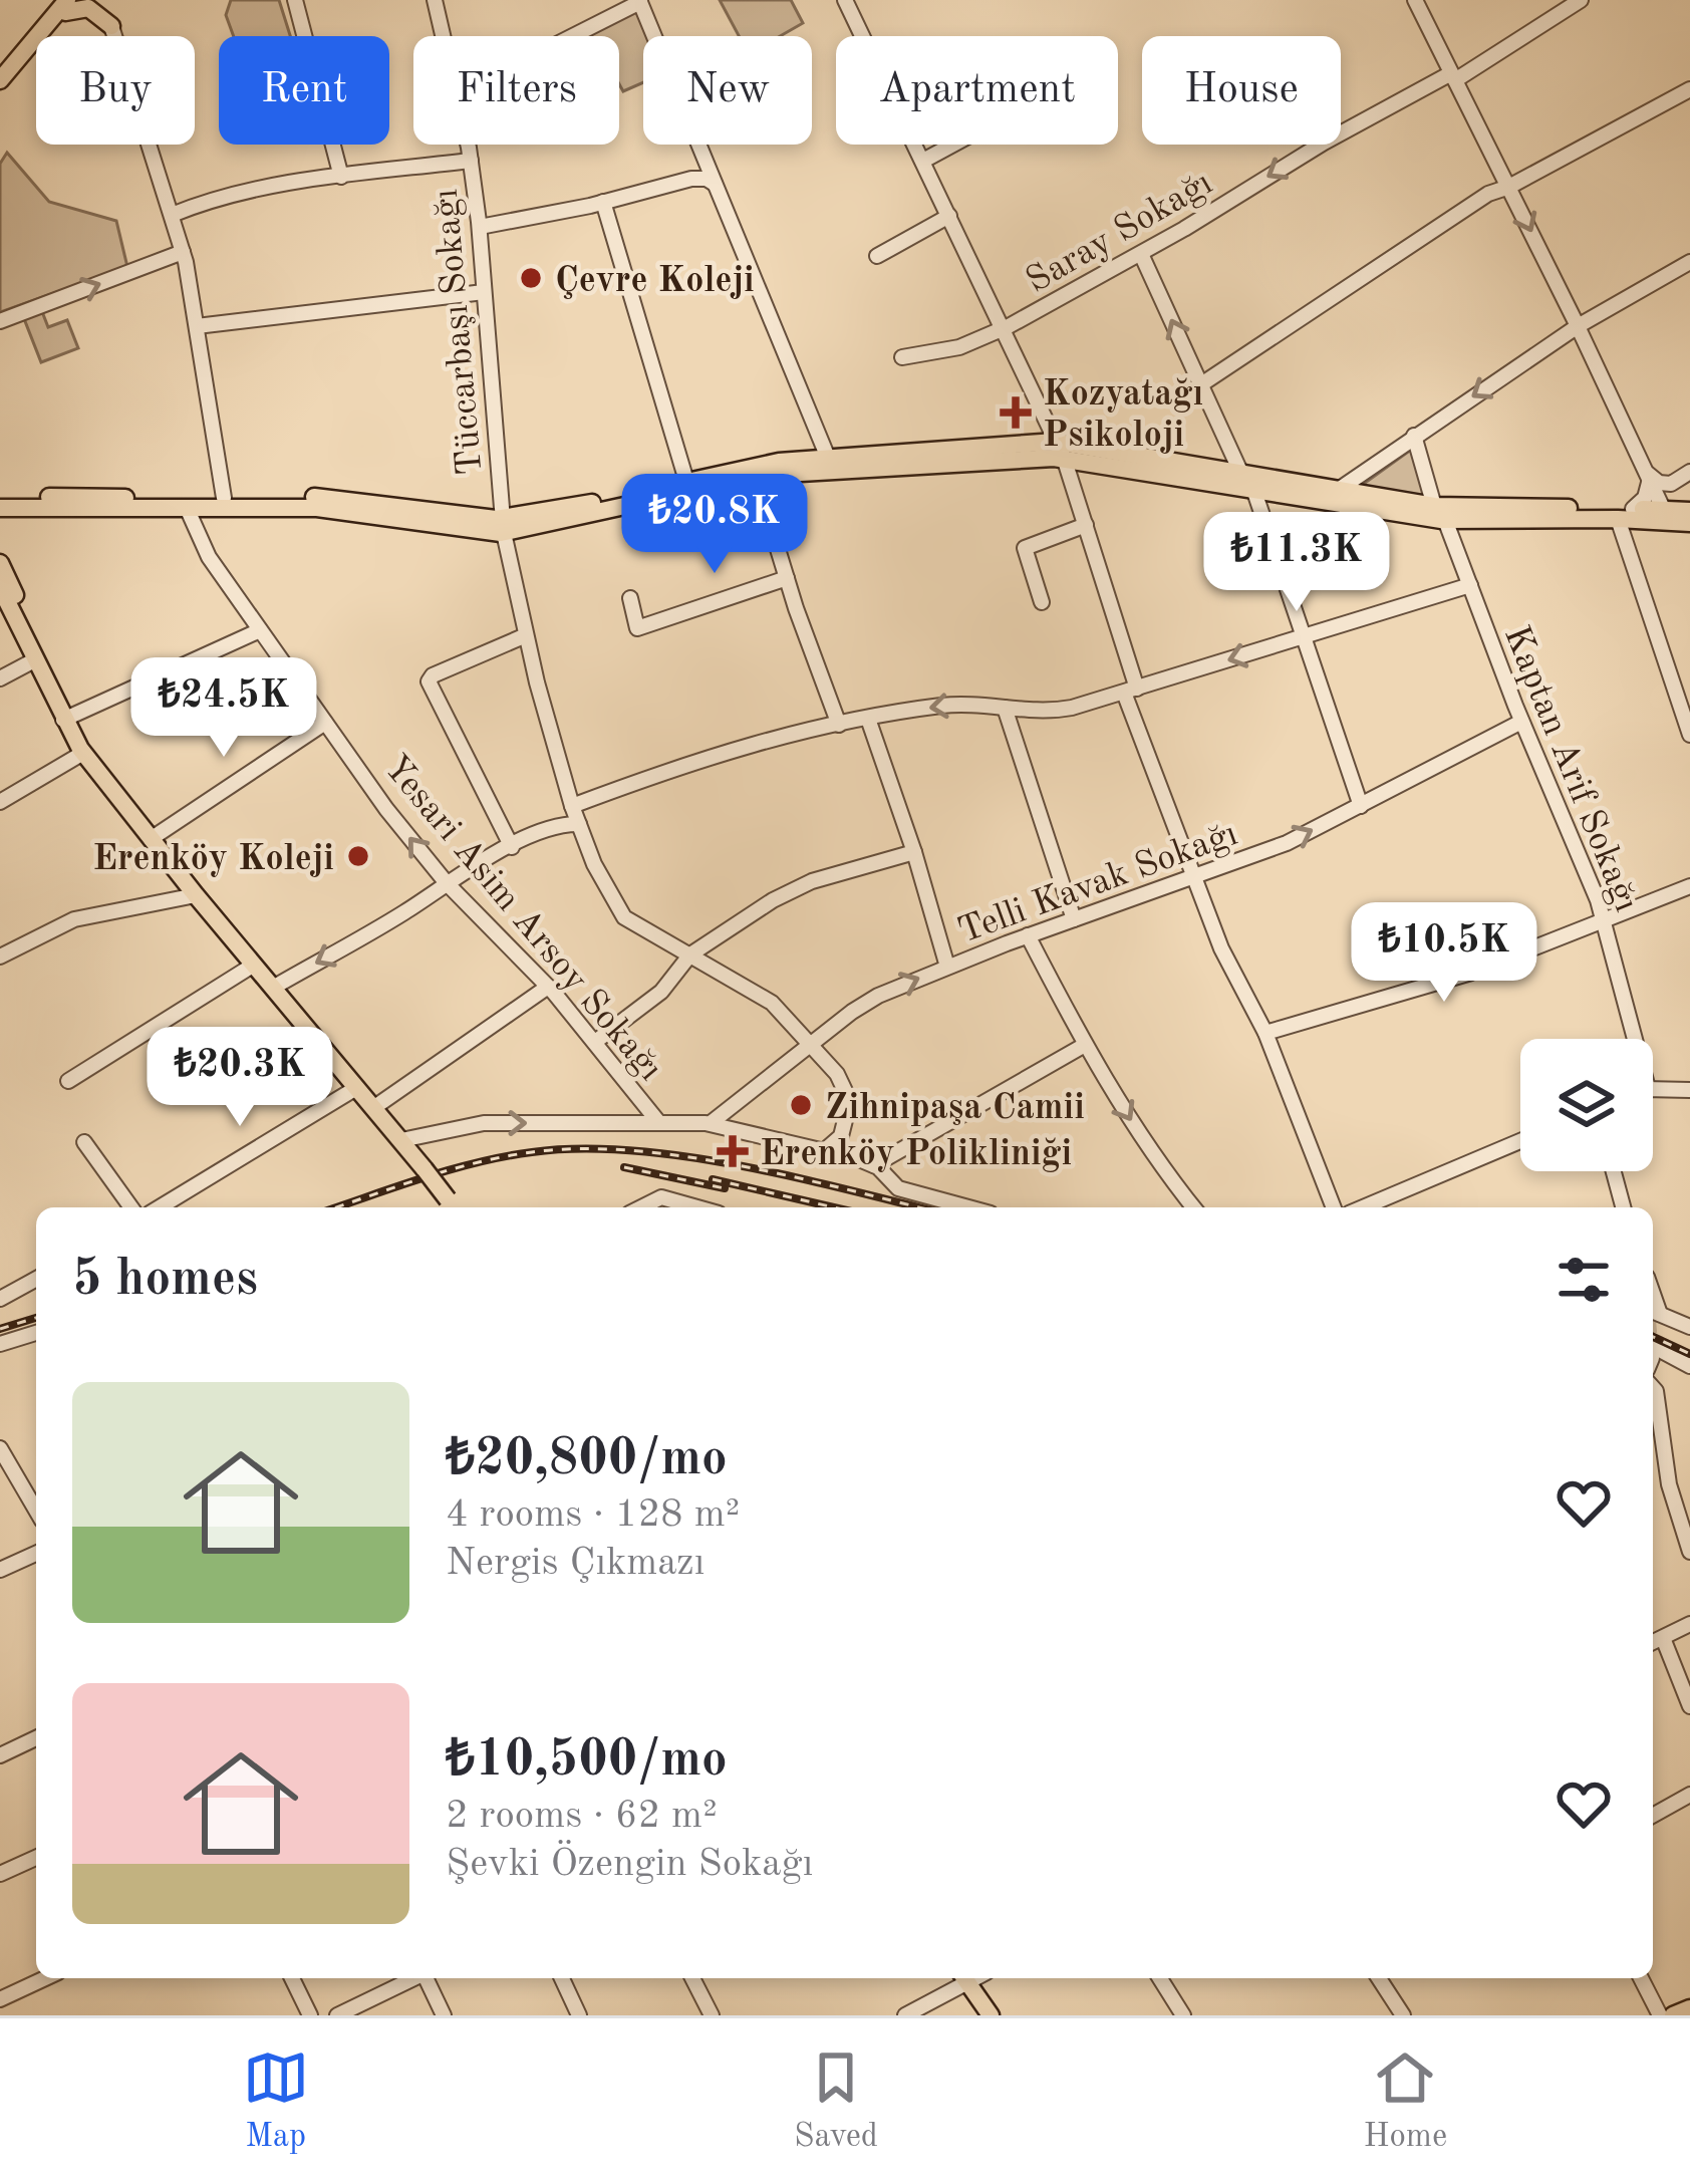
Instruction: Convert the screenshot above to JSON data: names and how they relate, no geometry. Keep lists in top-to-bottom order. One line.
{"streets":{"street":["Saray Sokağı","Tüccarbaşı Sokağı","Kaptan Arif Sokağı","Telli Kavak Sokağı","Yesari Asim Arsoy Sokağı"]},"crossings":[["Tüccarbaşı Sokağı","Telli Kavak Sokağı"],["Kaptan Arif Sokağı","Telli Kavak Sokağı"]],"one_way":["Saray Sokağı","Telli Kavak Sokağı"],"places":{"other":["Çevre Koleji","Erenköy Koleji","Zihnipaşa Camii"],"health":["Kozyatağı Psikoloji","Erenköy Polikliniği"]},"page":{"chip":["Buy","Rent","Filters","New","Apartment","House"],"price":["₺20.8K","₺11.3K","₺24.5K","₺10.5K","₺20.3K"],"heading":"5 homes","list":[{"name":"₺20,800/mo","note":"4 rooms · 128 m² · Nergis Çıkmazı"},{"name":"₺10,500/mo","note":"2 rooms · 62 m² · Şevki Özengin Sokağı"}],"tabs":["Map","Saved","Home"]}}
